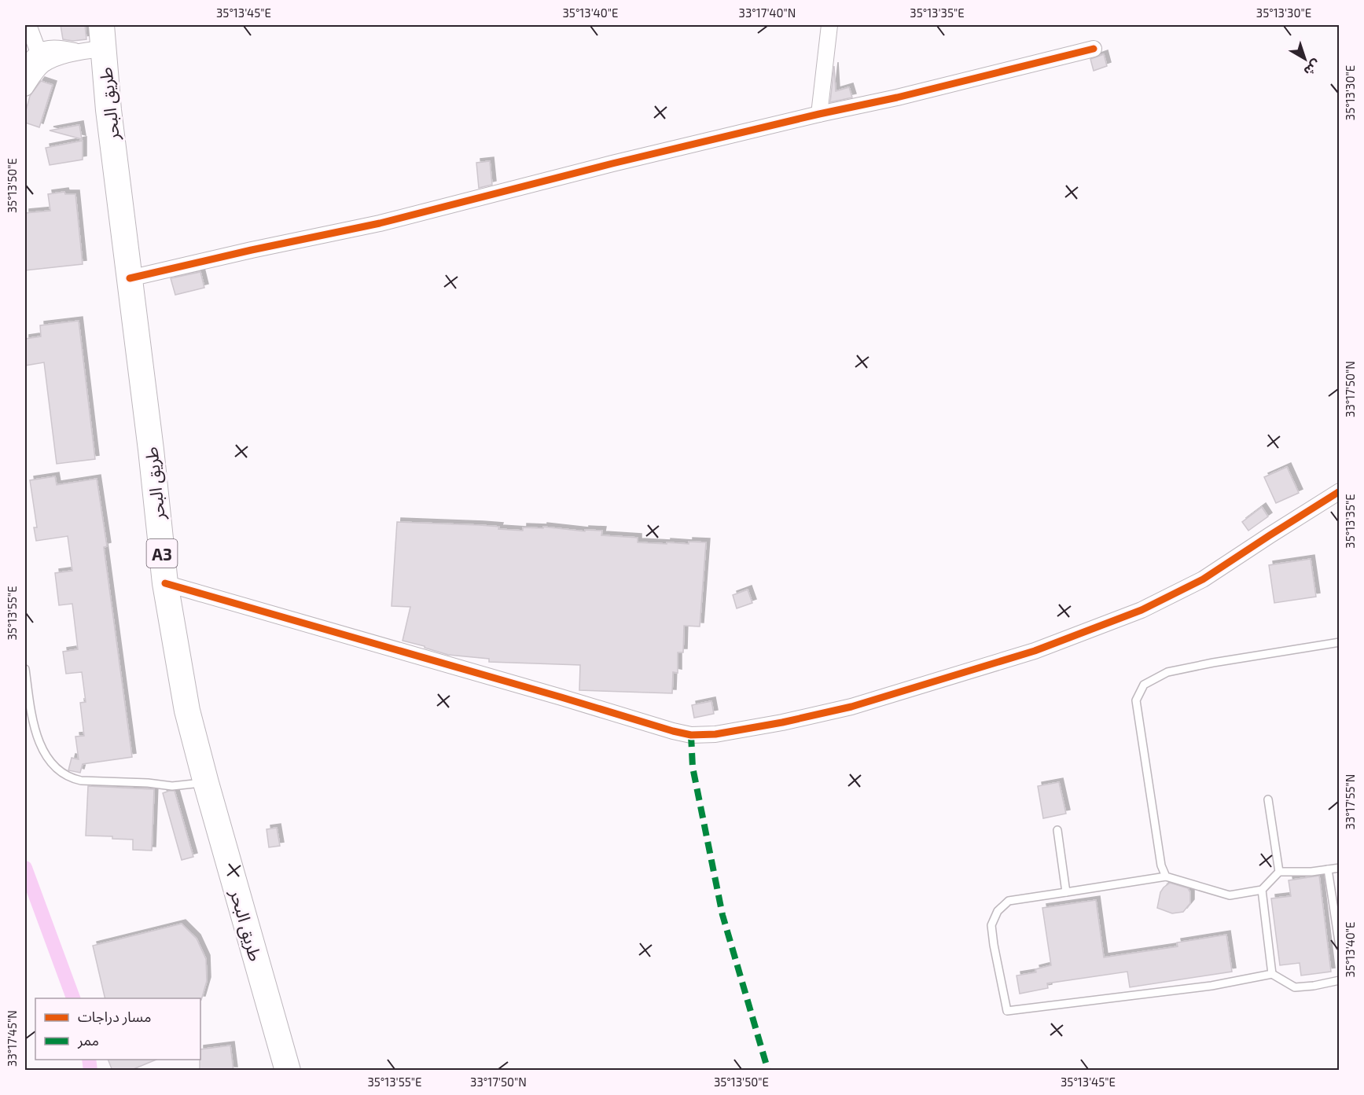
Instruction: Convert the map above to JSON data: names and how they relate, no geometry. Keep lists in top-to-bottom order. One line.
{"streets":{"highway":["طريق البحر","A3"]},"legend":["مسار دراجات","ممر"],"north":"bottom right","coordinates":["35°13'45\"E","35°13'40\"E","33°17'40\"N","35°13'35\"E","35°13'30\"E","35°13'50\"E","33°17'50\"N","35°13'55\"E","33°17'55\"N","33°17'45\"N"]}
